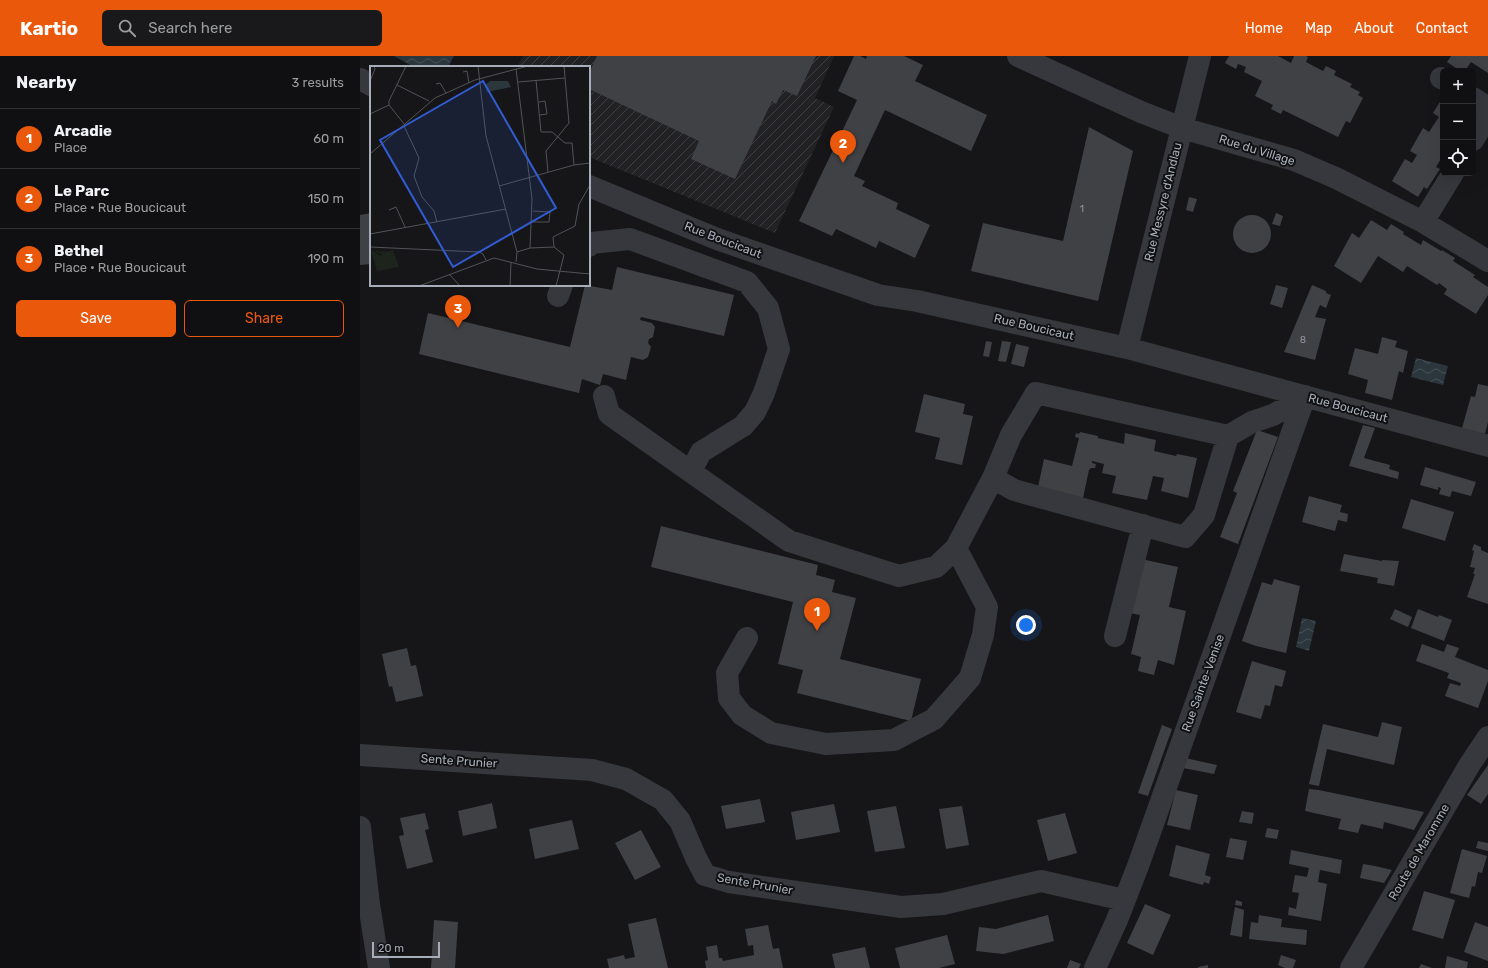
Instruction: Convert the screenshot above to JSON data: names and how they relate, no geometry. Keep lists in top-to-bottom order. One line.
{"streets":{"street":["Rue du Village","Rue Messyre d'Andlau","Rue Boucicaut","Rue Sainte-Venise","Sente Prunier","Route de Maromme"]},"crossings":[["Rue du Village","Rue Messyre d'Andlau"],["Rue Messyre d'Andlau","Rue Boucicaut"],["Rue Boucicaut","Rue Sainte-Venise"],["Rue Sainte-Venise","Sente Prunier"]],"house_numbers":["1","8"],"scale_bar":"20 m","page":{"header":"Kartio","search":"Search here","nav":["Home","Map","About","Contact"],"heading":["Nearby","3 results"],"map_buttons":["+","−"],"list":[{"mark":"1","name":"Arcadie","note":"Place","value":"60 m"},{"mark":"2","name":"Le Parc","note":"Place · Rue Boucicaut","value":"150 m"},{"mark":"3","name":"Bethel","note":"Place · Rue Boucicaut","value":"190 m"}],"pins":["2","3","1"],"buttons":["Save","Share"],"scale":"20 m"}}
